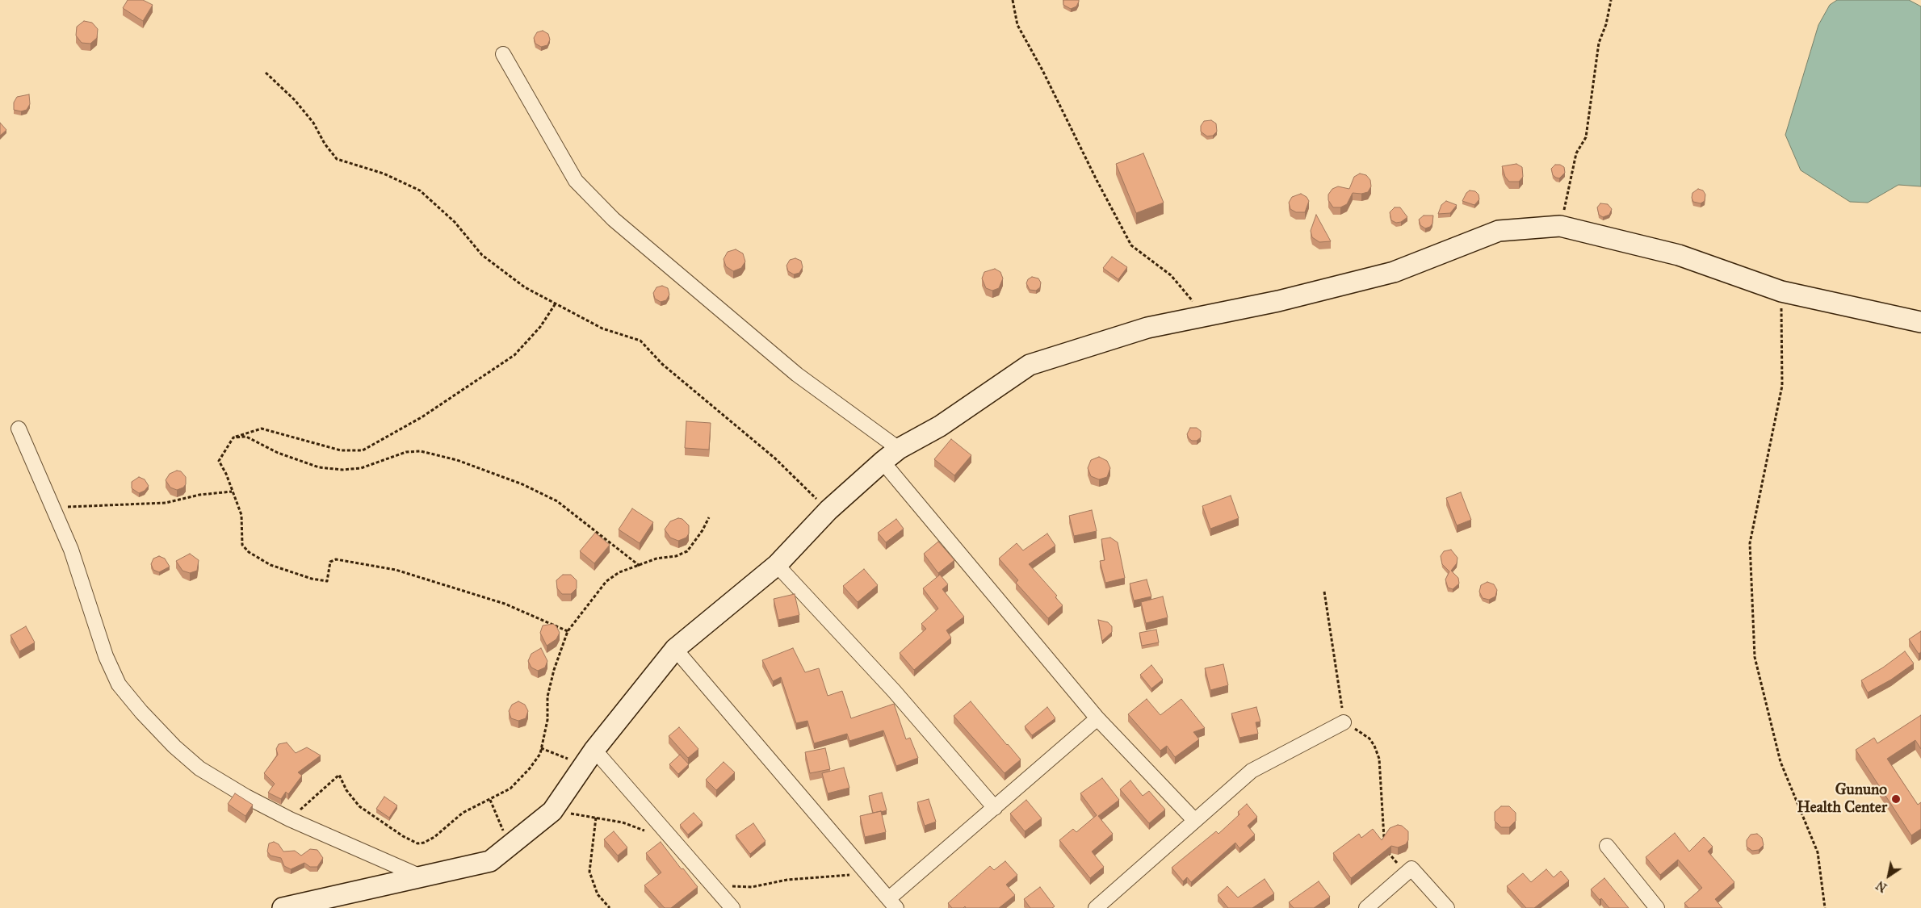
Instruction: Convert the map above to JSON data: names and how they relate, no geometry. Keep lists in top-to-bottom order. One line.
{"places":["Gununo Health Center"],"north":"bottom left"}
